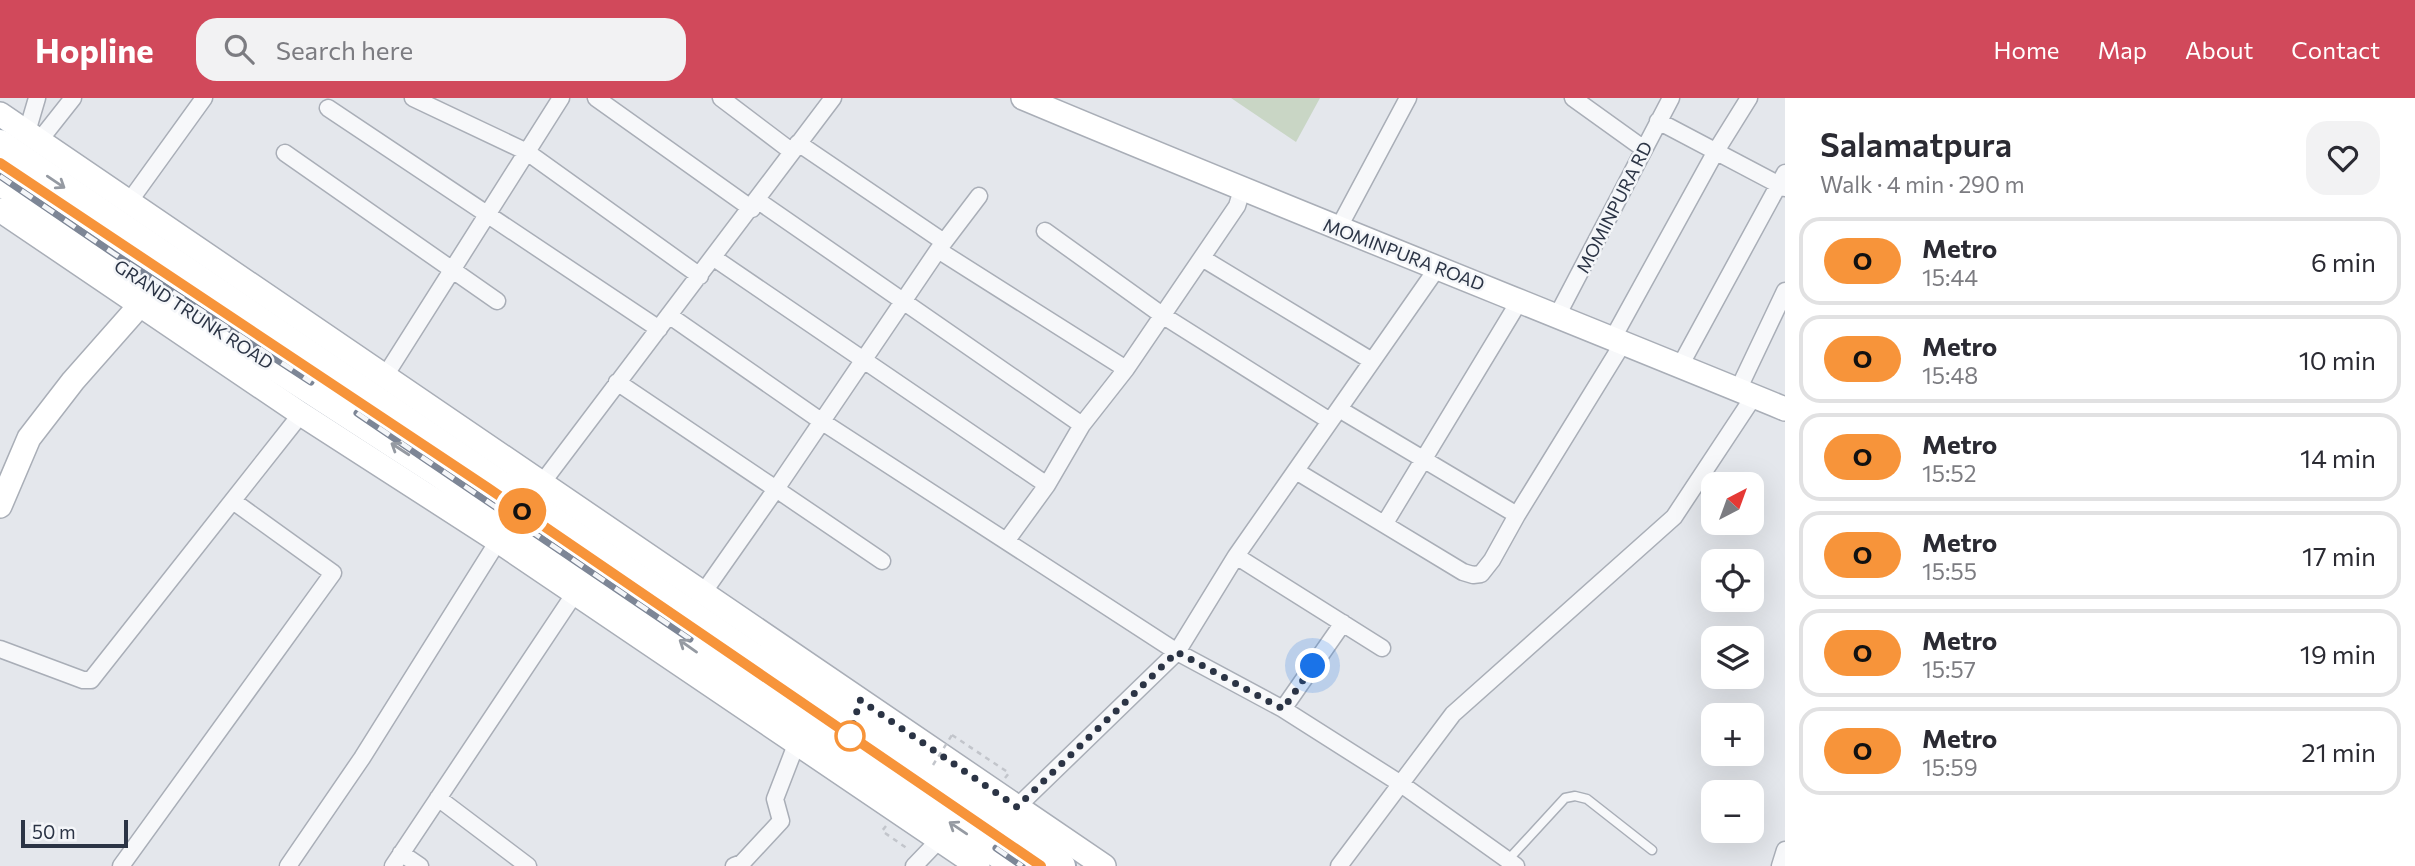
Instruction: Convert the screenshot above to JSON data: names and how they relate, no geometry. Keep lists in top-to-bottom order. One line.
{"streets":{"main road":["GRAND TRUNK ROAD"],"street":["MOMINPURA RD","MOMINPURA ROAD"]},"crossings":[["MOMINPURA RD","MOMINPURA ROAD"]],"lines":["metro line O"],"scale_bar":"50 m","north":"top right","page":{"header":"Hopline","search":"Search here","nav":["Home","Map","About","Contact"],"on_map":"O","heading":["Salamatpura","Walk · 4 min · 290 m"],"list":[{"mark":"O","name":"Metro","note":"15:44","value":"6 min"},{"mark":"O","name":"Metro","note":"15:48","value":"10 min"},{"mark":"O","name":"Metro","note":"15:52","value":"14 min"},{"mark":"O","name":"Metro","note":"15:55","value":"17 min"},{"mark":"O","name":"Metro","note":"15:57","value":"19 min"},{"mark":"O","name":"Metro","note":"15:59","value":"21 min"}],"map_buttons":["+","−"],"scale":"50 m"}}
